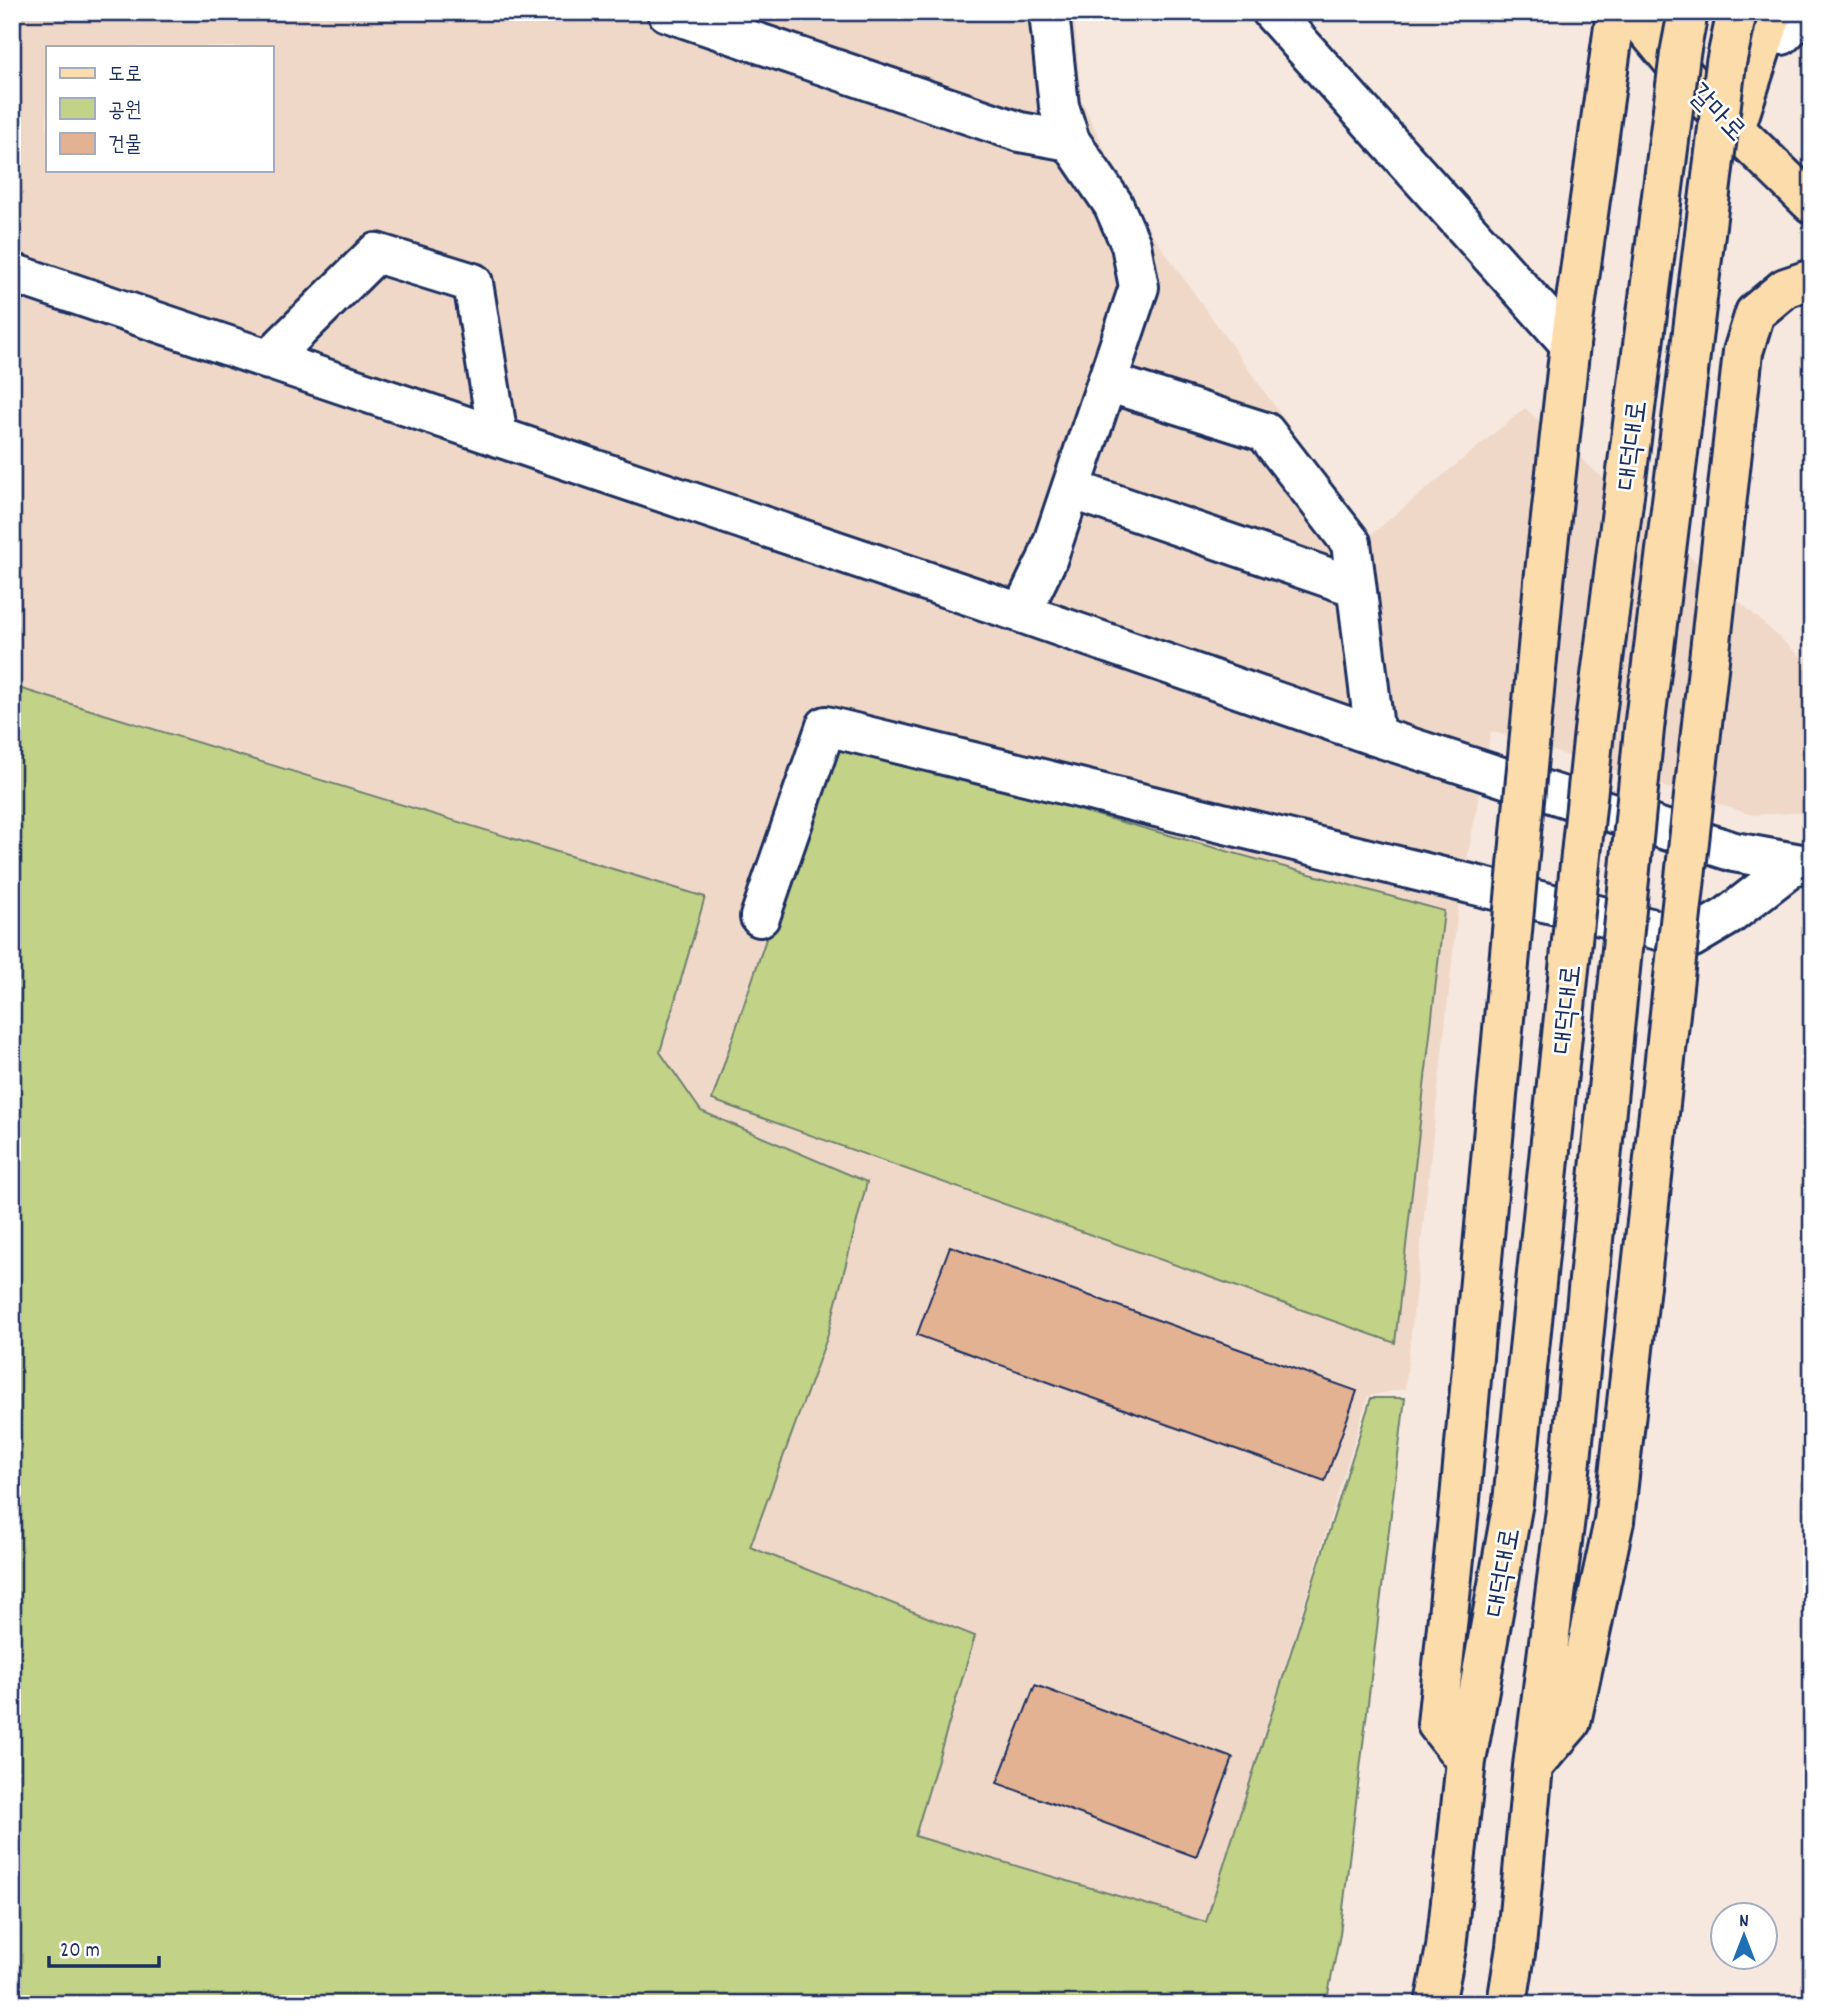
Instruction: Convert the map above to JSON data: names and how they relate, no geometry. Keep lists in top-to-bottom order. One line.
{"streets":{"main road":["갈마로","대덕대로"]},"legend":["도로","공원","건물"],"scale_bar":"20 m","north":"top"}
